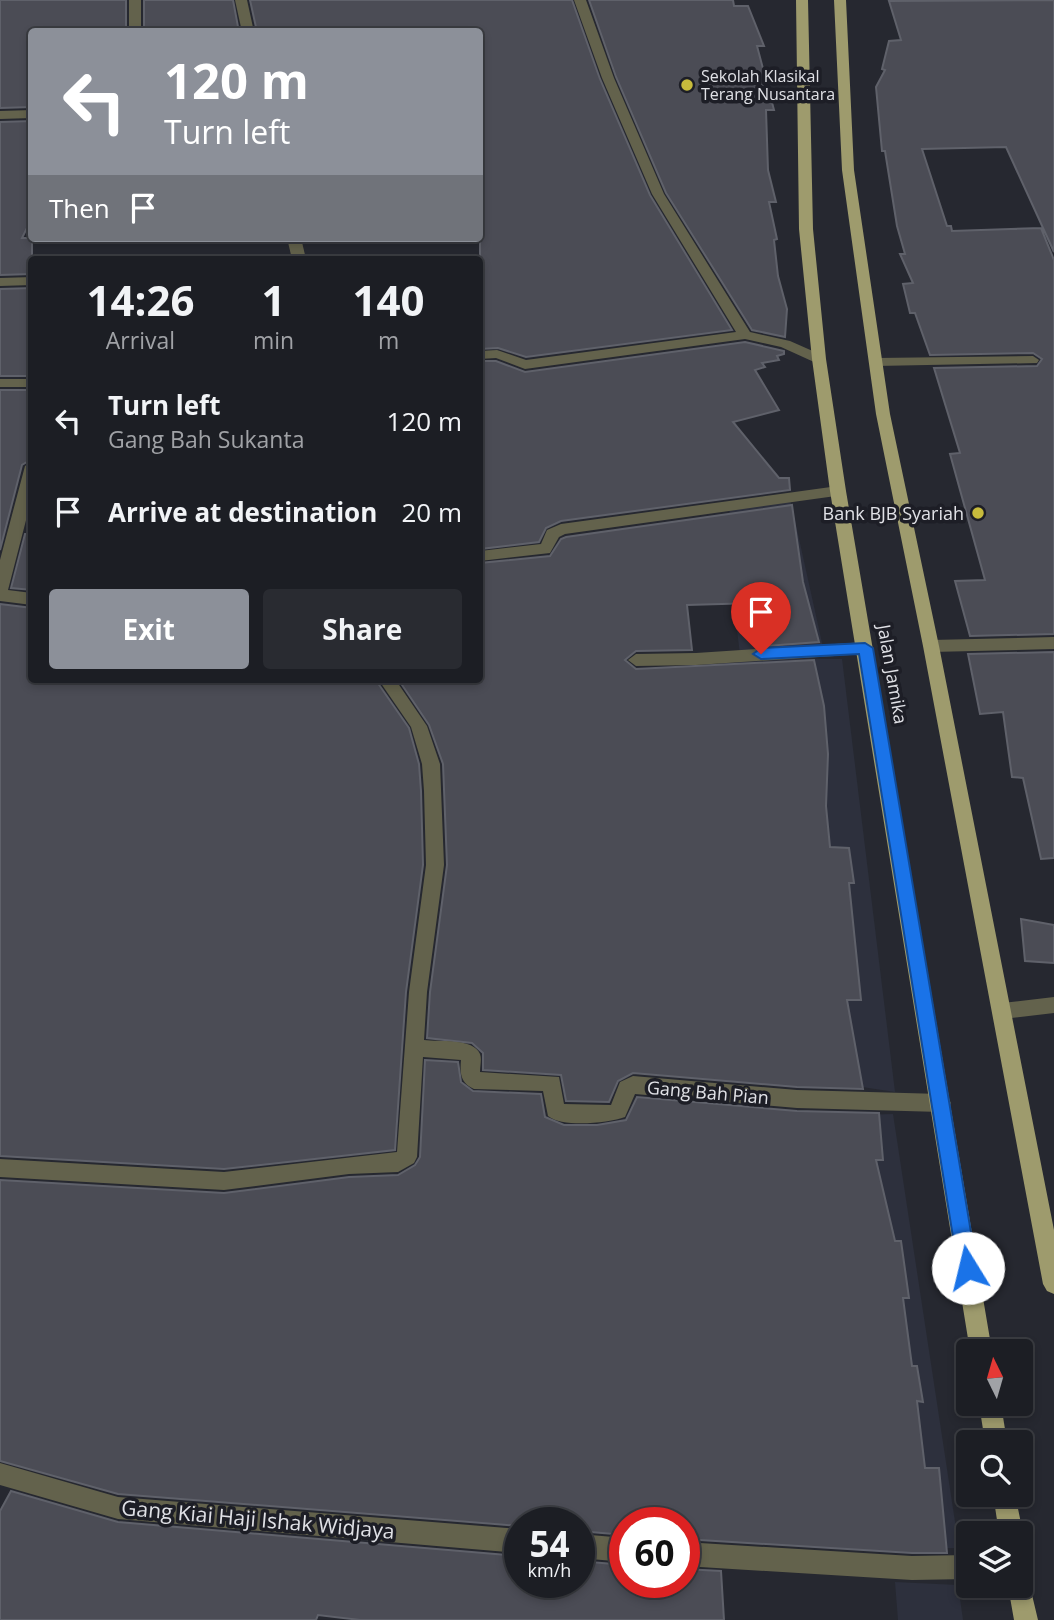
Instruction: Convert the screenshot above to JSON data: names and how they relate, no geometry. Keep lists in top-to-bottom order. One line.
{"streets":{"main road":["Jalan Jamika"],"street":["Gang Bah Pian","Gang Kiai Haji Ishak Widjaya"]},"crossings":[["Jalan Jamika","Gang Bah Pian"]],"places":["Sekolah Klasikal Terang Nusantara","Bank BJB Syariah"],"north":"top","page":{"turn":["120 m","Turn left"],"then":"Then","eta":["14:26","Arrival","1","min","140","m"],"list":[{"name":"Turn left","note":"Gang Bah Sukanta","value":"120 m"},{"name":"Arrive at destination","value":"20 m"}],"buttons":["Exit","Share"],"speed":"54 km/h","limit":"60"}}
